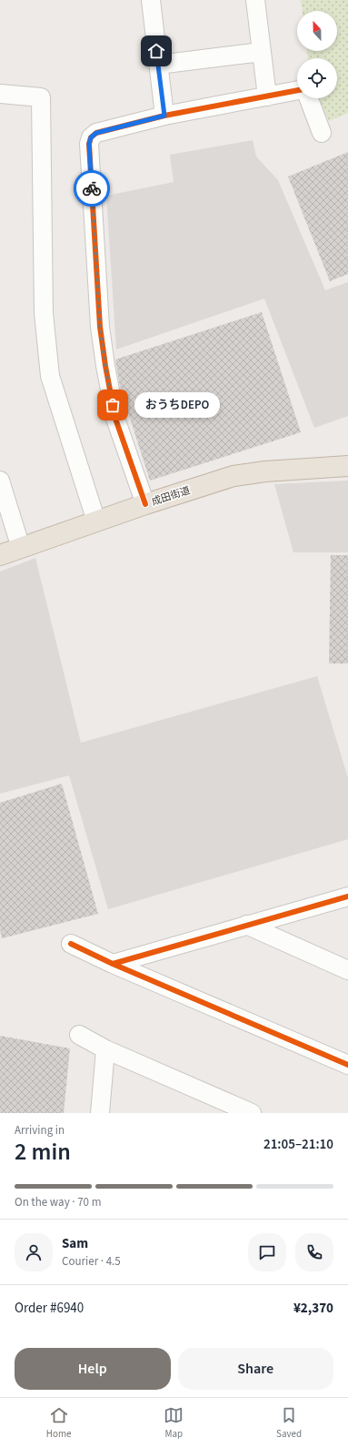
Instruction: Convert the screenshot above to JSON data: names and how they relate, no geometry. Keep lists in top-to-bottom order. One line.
{"streets":{"highway":["成田街道"]},"places":["おうちDEPO"],"north":"top","page":{"bubble":"おうちDEPO","heading":["2 min","Arriving in","21:05–21:10"],"panel":["Sam","Courier · 4.5","Order #6940","¥2,370"],"bar":"On the way · 70 m","buttons":["Help","Share"],"tabs":["Home","Map","Saved"]}}
